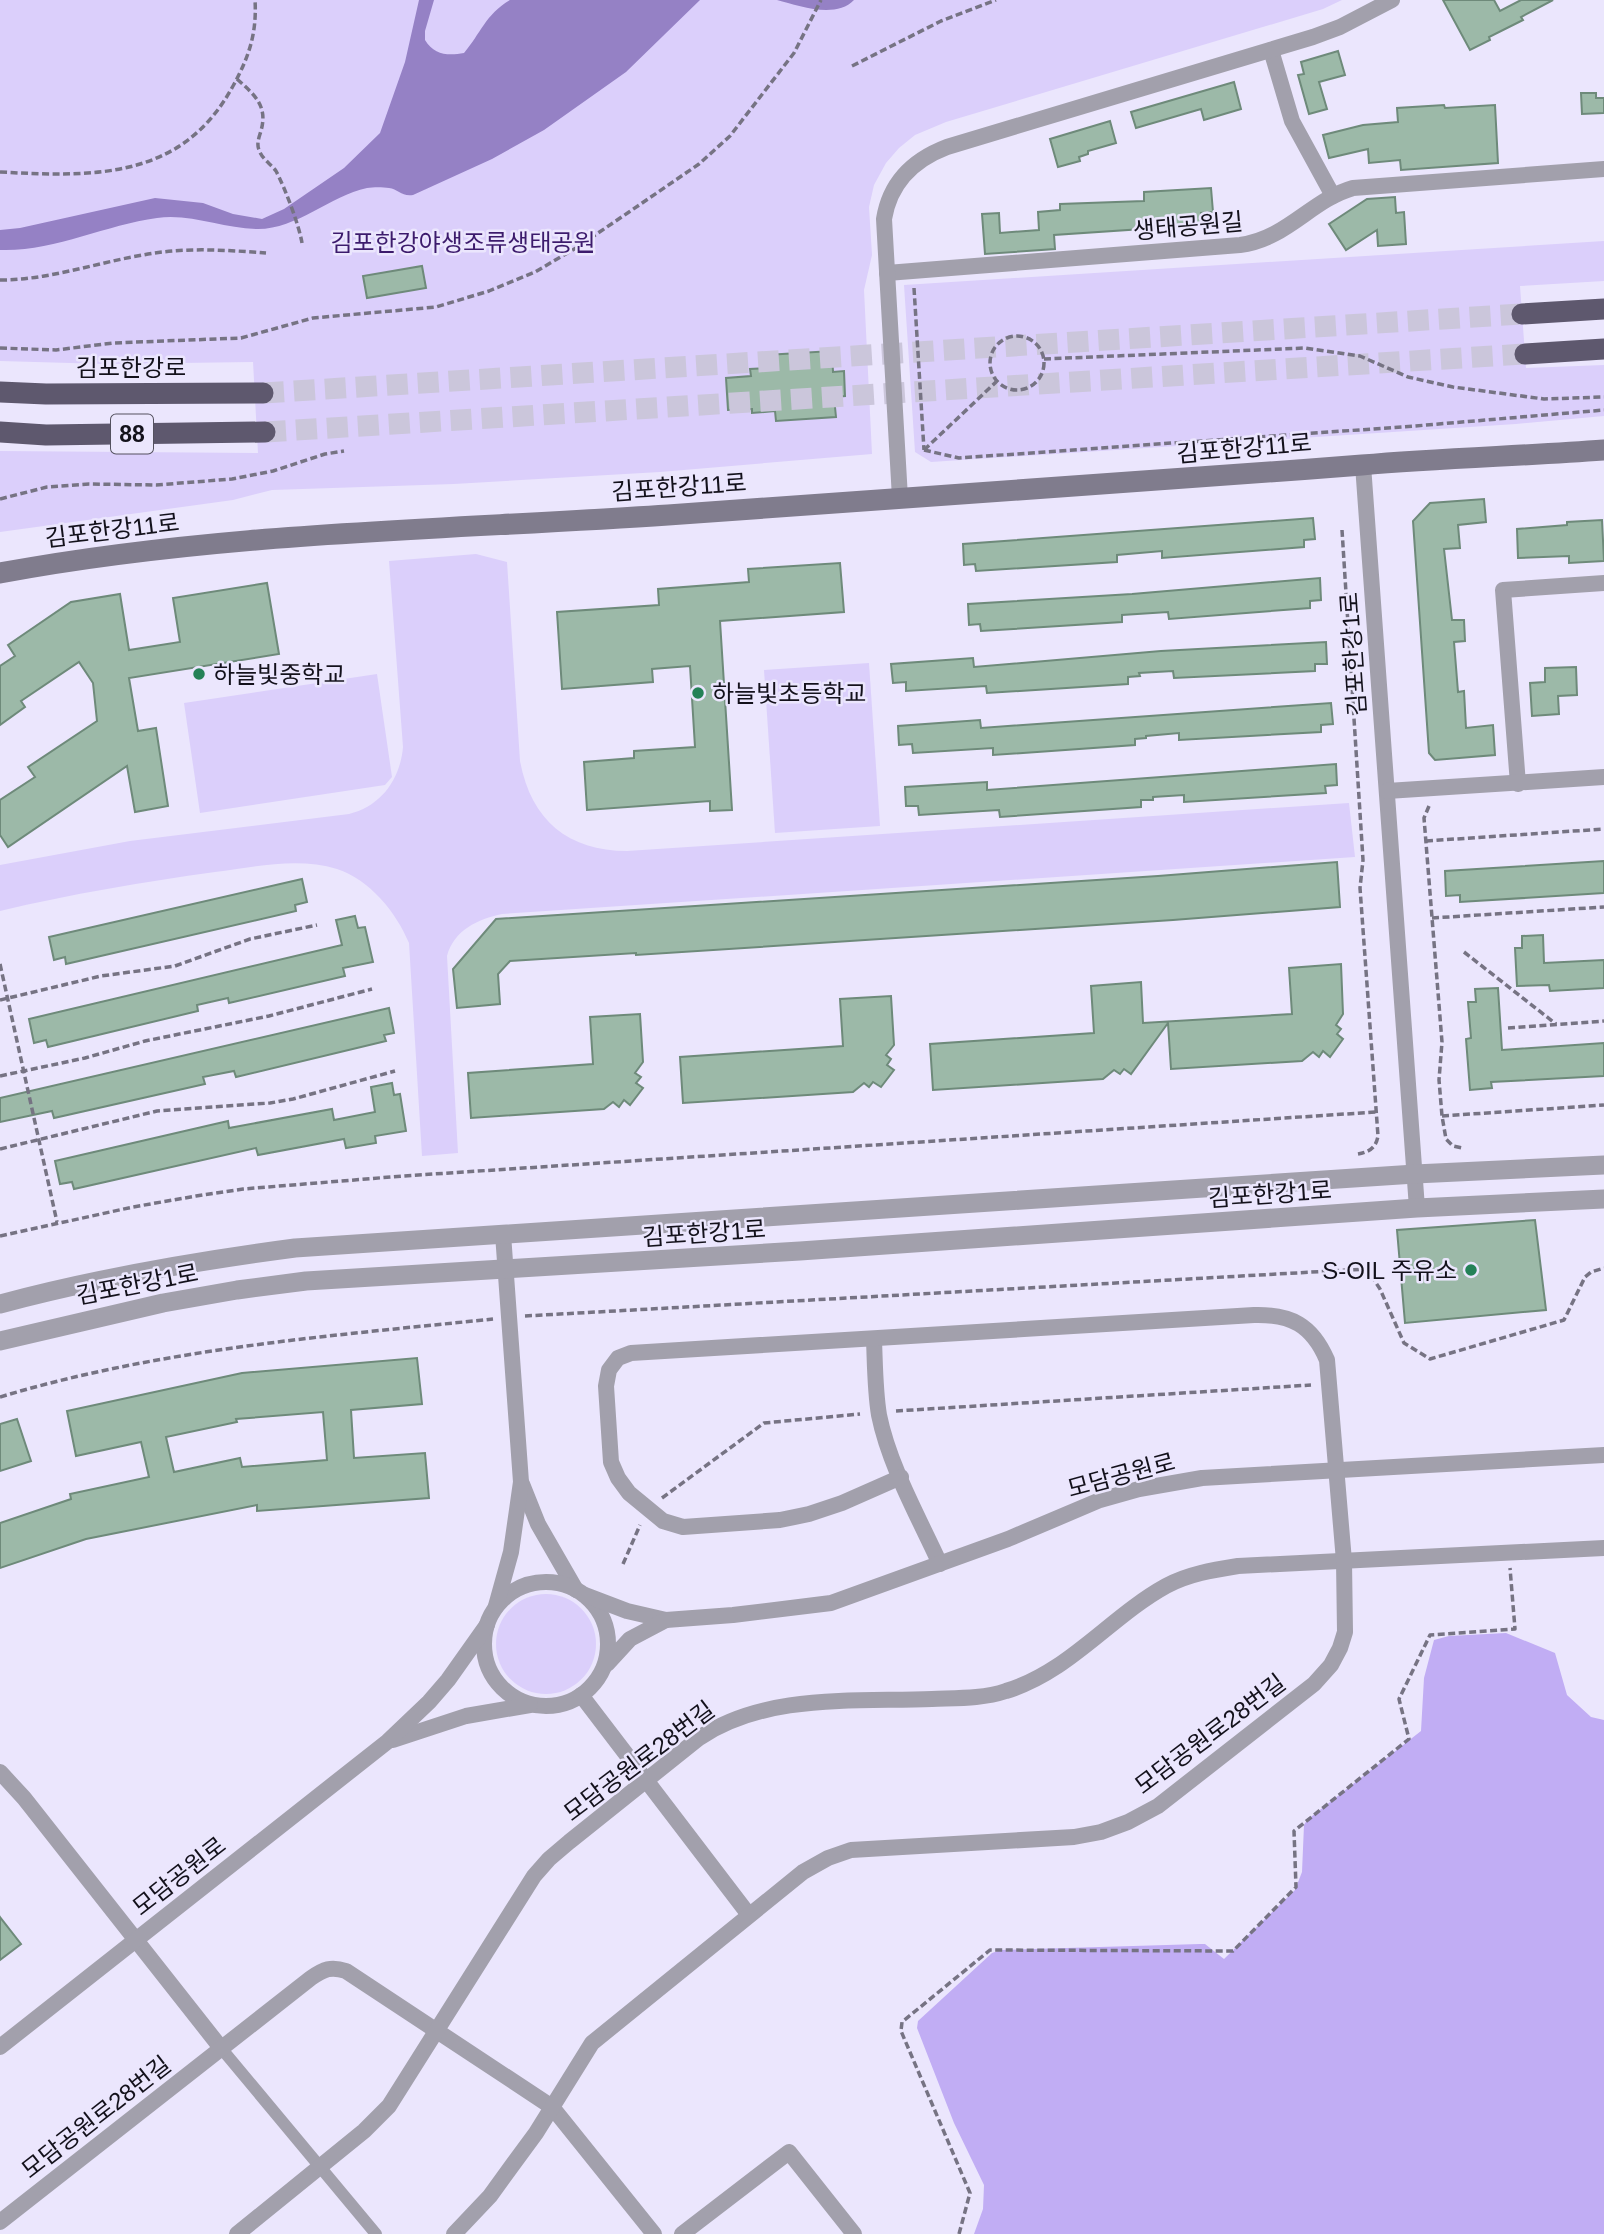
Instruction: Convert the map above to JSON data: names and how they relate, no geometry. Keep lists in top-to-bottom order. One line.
{"streets":{"highway":["김포한강로","88"],"main road":["김포한강11로"],"street":["생태공원길","김포한강1로","모담공원로","모담공원로28번길"]},"crossings":[["김포한강11로","김포한강1로"],["모담공원로","모담공원로28번길"]],"parks":["김포한강야생조류생태공원"],"places":["하늘빛중학교","하늘빛초등학교","S-OIL 주유소"]}
